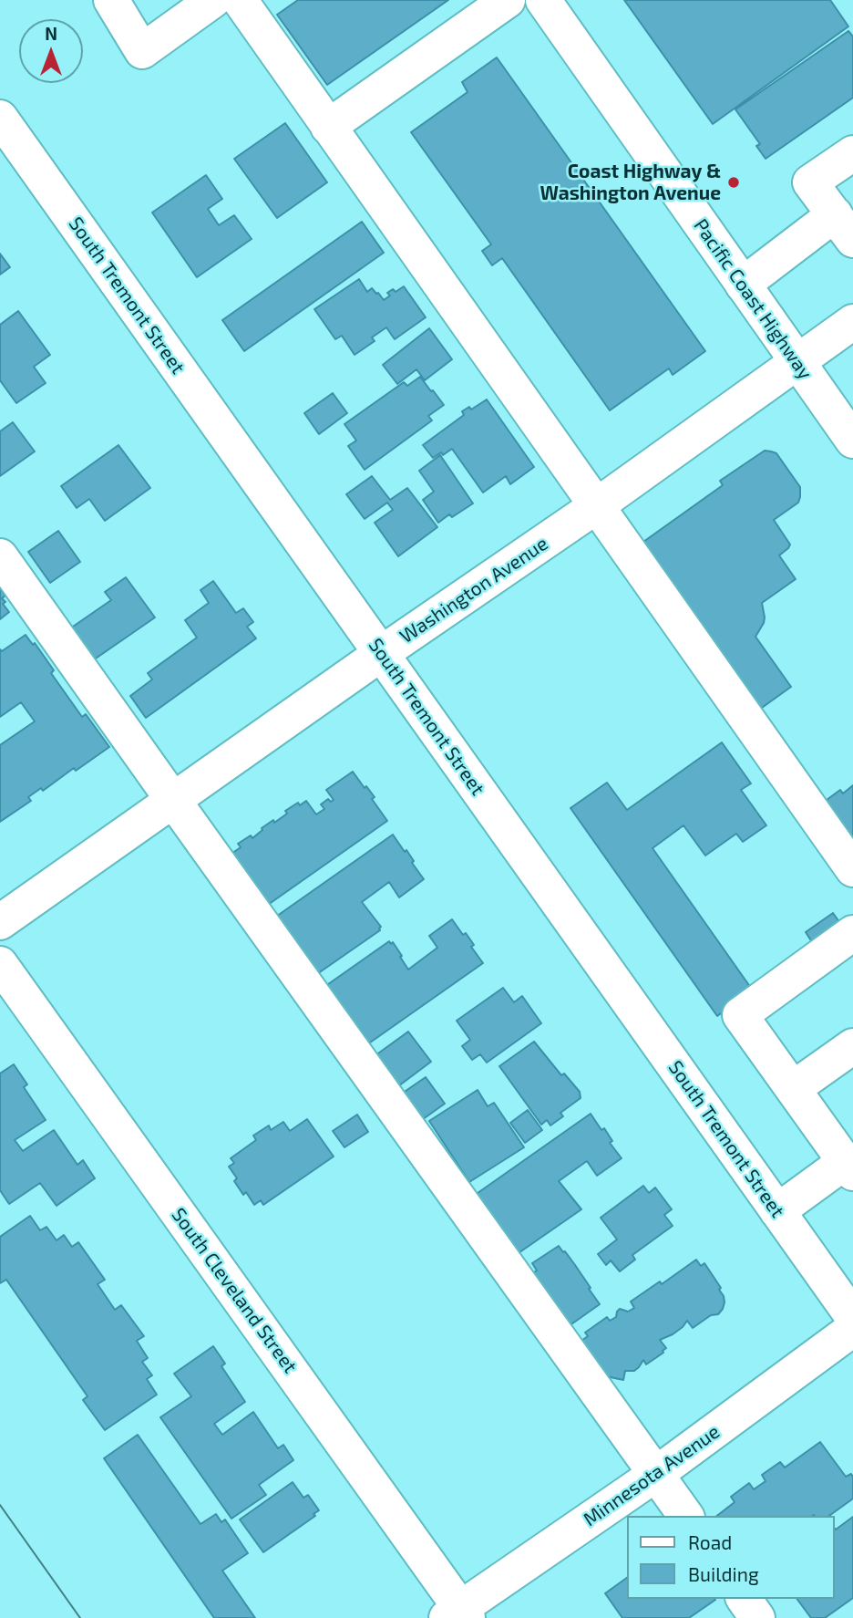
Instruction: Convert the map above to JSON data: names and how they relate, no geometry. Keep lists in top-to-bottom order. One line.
{"streets":{"street":["South Tremont Street","Pacific Coast Highway","Washington Avenue","South Cleveland Street","Minnesota Avenue"]},"crossings":[["South Tremont Street","Washington Avenue"],["Pacific Coast Highway","Washington Avenue"],["South Cleveland Street","Minnesota Avenue"]],"places":["Coast Highway & Washington Avenue"],"legend":["Road","Building"],"north":"top"}
